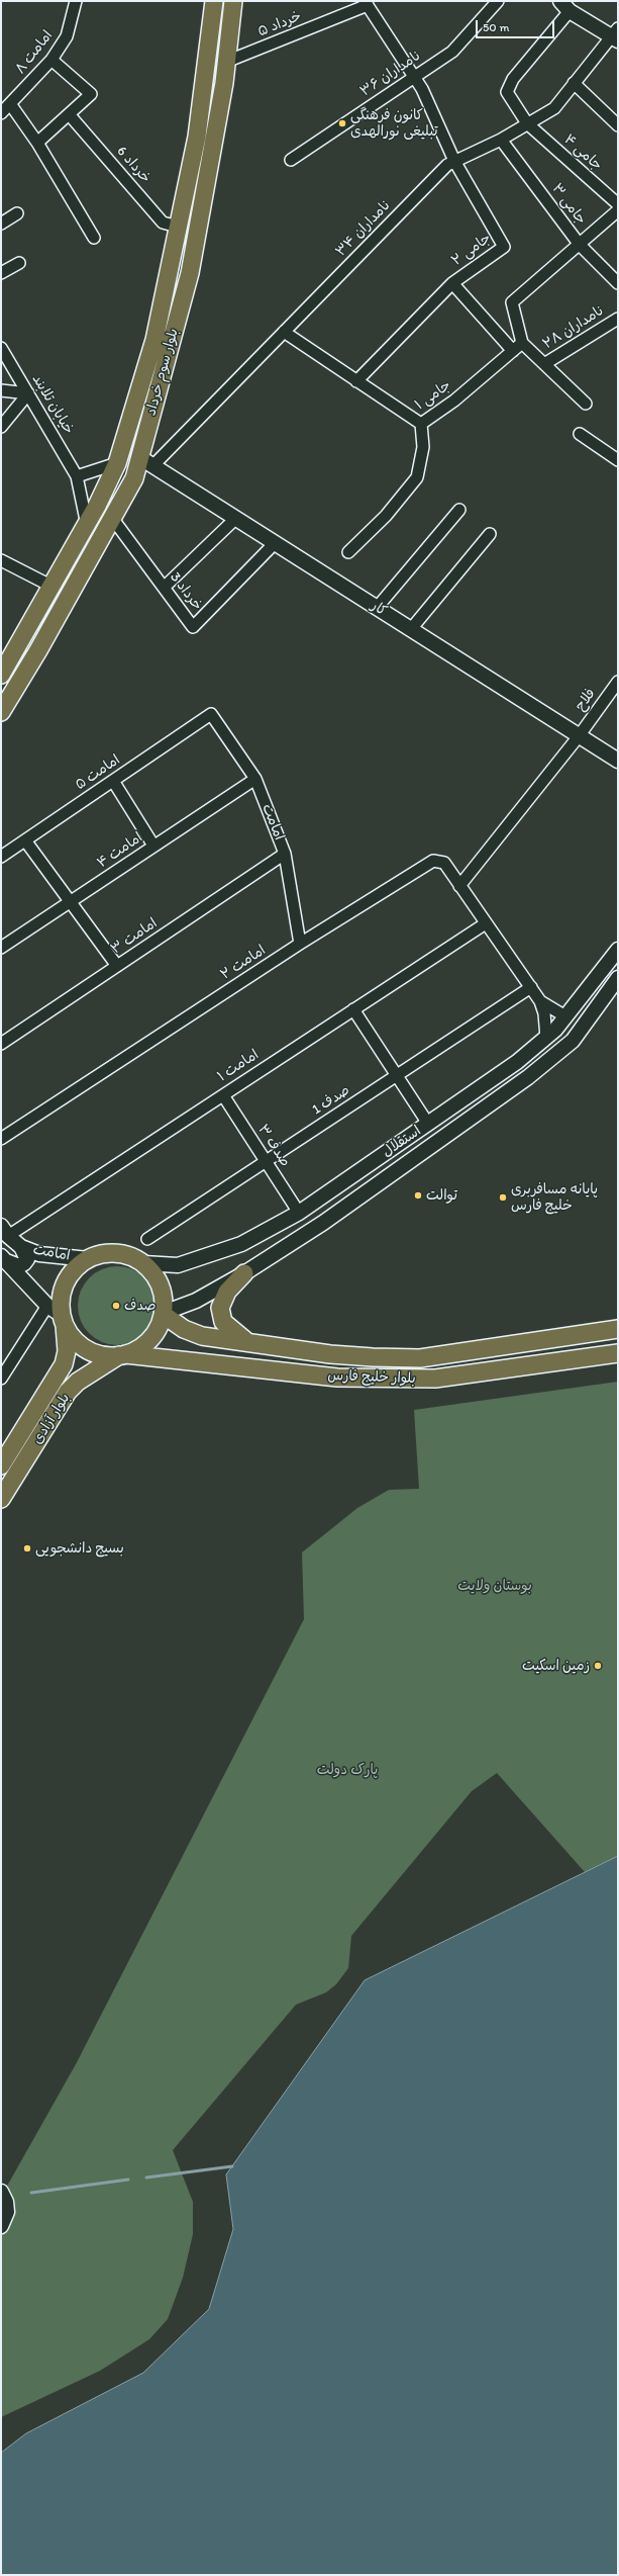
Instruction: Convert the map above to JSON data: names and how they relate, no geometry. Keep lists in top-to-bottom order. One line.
{"streets":{"main road":["بلوار سوم خرداد","بلوار خلیج فارس","بلوار آزادی"],"street":["خرداد ۵","امامت ۸","نامداران ۳۶","جامی ۴","خرداد 6","جامی ۳","نامداران ۳۴","جامی ۲","نامداران ۲۸","جامی ۱","خیابان تلابند","خرداد 3","کار","فلاح","امامت ۵","امامت","امامت ۴","امامت ۳","امامت ۲","امامت ۱","صدف 1","استقلال","صدف ۳"]},"crossings":[["خرداد ۵","بلوار سوم خرداد"],["جامی ۴","نامداران ۳۴"],["خرداد 6","بلوار سوم خرداد"],["جامی ۳","نامداران ۳۴"],["نامداران ۳۴","جامی ۲"],["نامداران ۳۴","بلوار سوم خرداد"],["نامداران ۳۴","جامی ۱"],["نامداران ۳۴","کار"],["جامی ۲","جامی ۱"],["بلوار سوم خرداد","خیابان تلابند"],["بلوار سوم خرداد","خرداد 3"],["بلوار سوم خرداد","کار"],["خرداد 3","کار"],["کار","فلاح"],["فلاح","امامت ۲"],["امامت ۵","امامت"],["امامت","امامت ۴"],["امامت","امامت ۳"],["امامت","امامت ۲"],["امامت","امامت ۱"],["امامت","استقلال"],["امامت","بلوار خلیج فارس"],["امامت","بلوار آزادی"],["امامت ۲","امامت ۱"],["امامت ۲","صدف 1"],["امامت ۱","صدف ۳"],["صدف 1","صدف ۳"],["استقلال","صدف ۳"],["استقلال","بلوار خلیج فارس"],["استقلال","بلوار آزادی"],["بلوار خلیج فارس","بلوار آزادی"]],"parks":["بوستان ولایت","پارک دولت"],"places":["کانون فرهنگی تبلیغی نورالهدی","توالت","پایانه مسافربری خلیج فارس","صدف","بسیج دانشجویی","زمین اسکیت"],"scale_bar":"50 m"}
